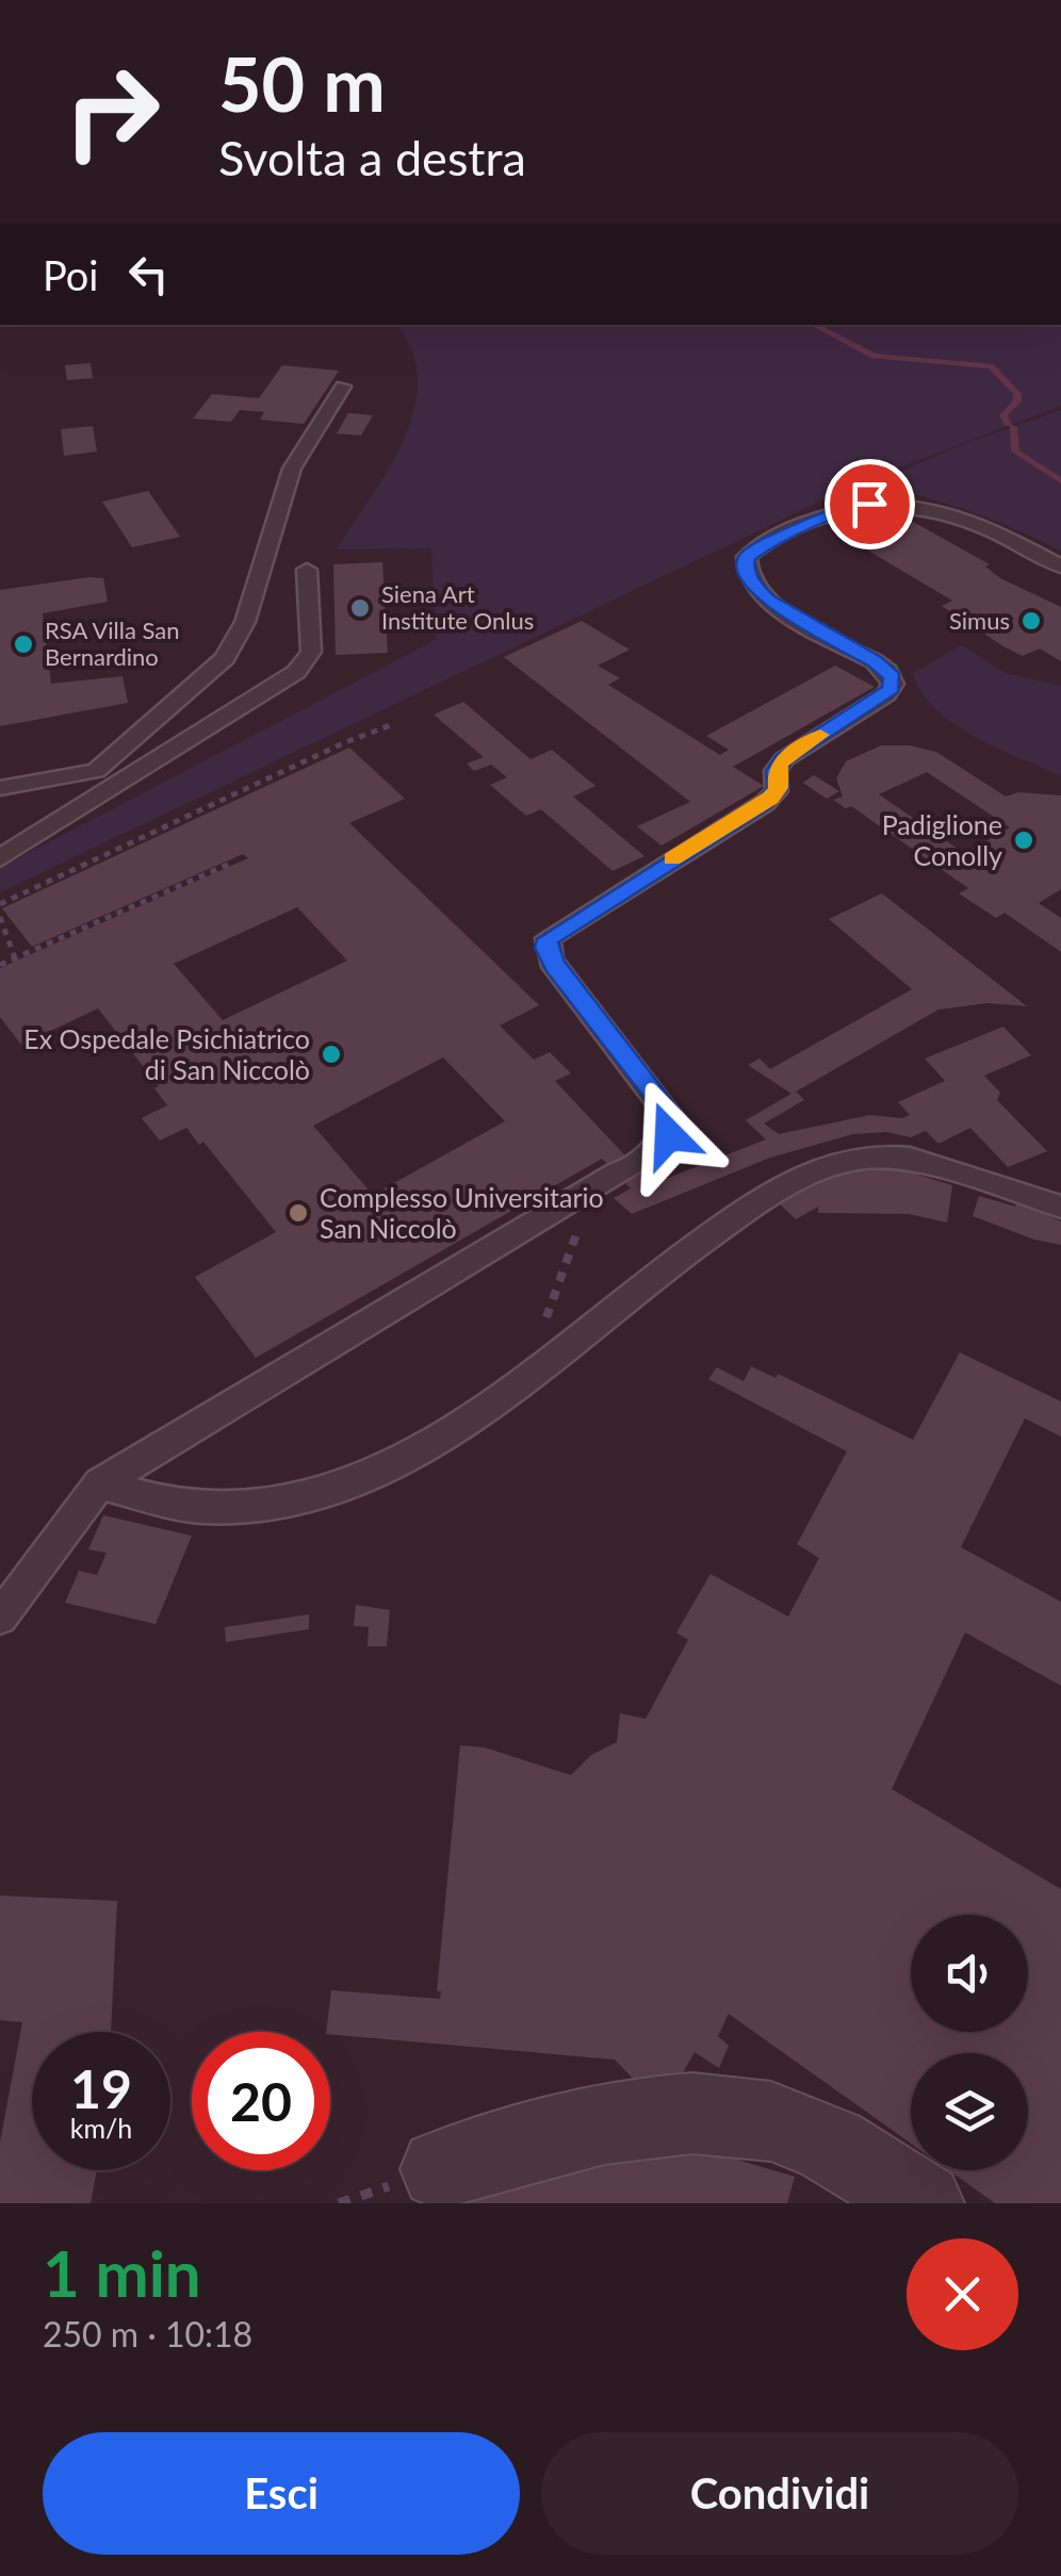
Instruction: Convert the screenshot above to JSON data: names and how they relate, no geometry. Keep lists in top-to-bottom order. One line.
{"places":["Siena Art Institute Onlus","Simus","RSA Villa San Bernardino","Padiglione Conolly","Ex Ospedale Psichiatrico di San Niccolò","Complesso Universitario San Niccolò"],"page":{"turn":["50 m","Svolta a destra"],"then":"Poi","speed":"19 km/h","limit":"20","heading":["1 min","250 m · 10:18"],"buttons":["Esci","Condividi"]}}
